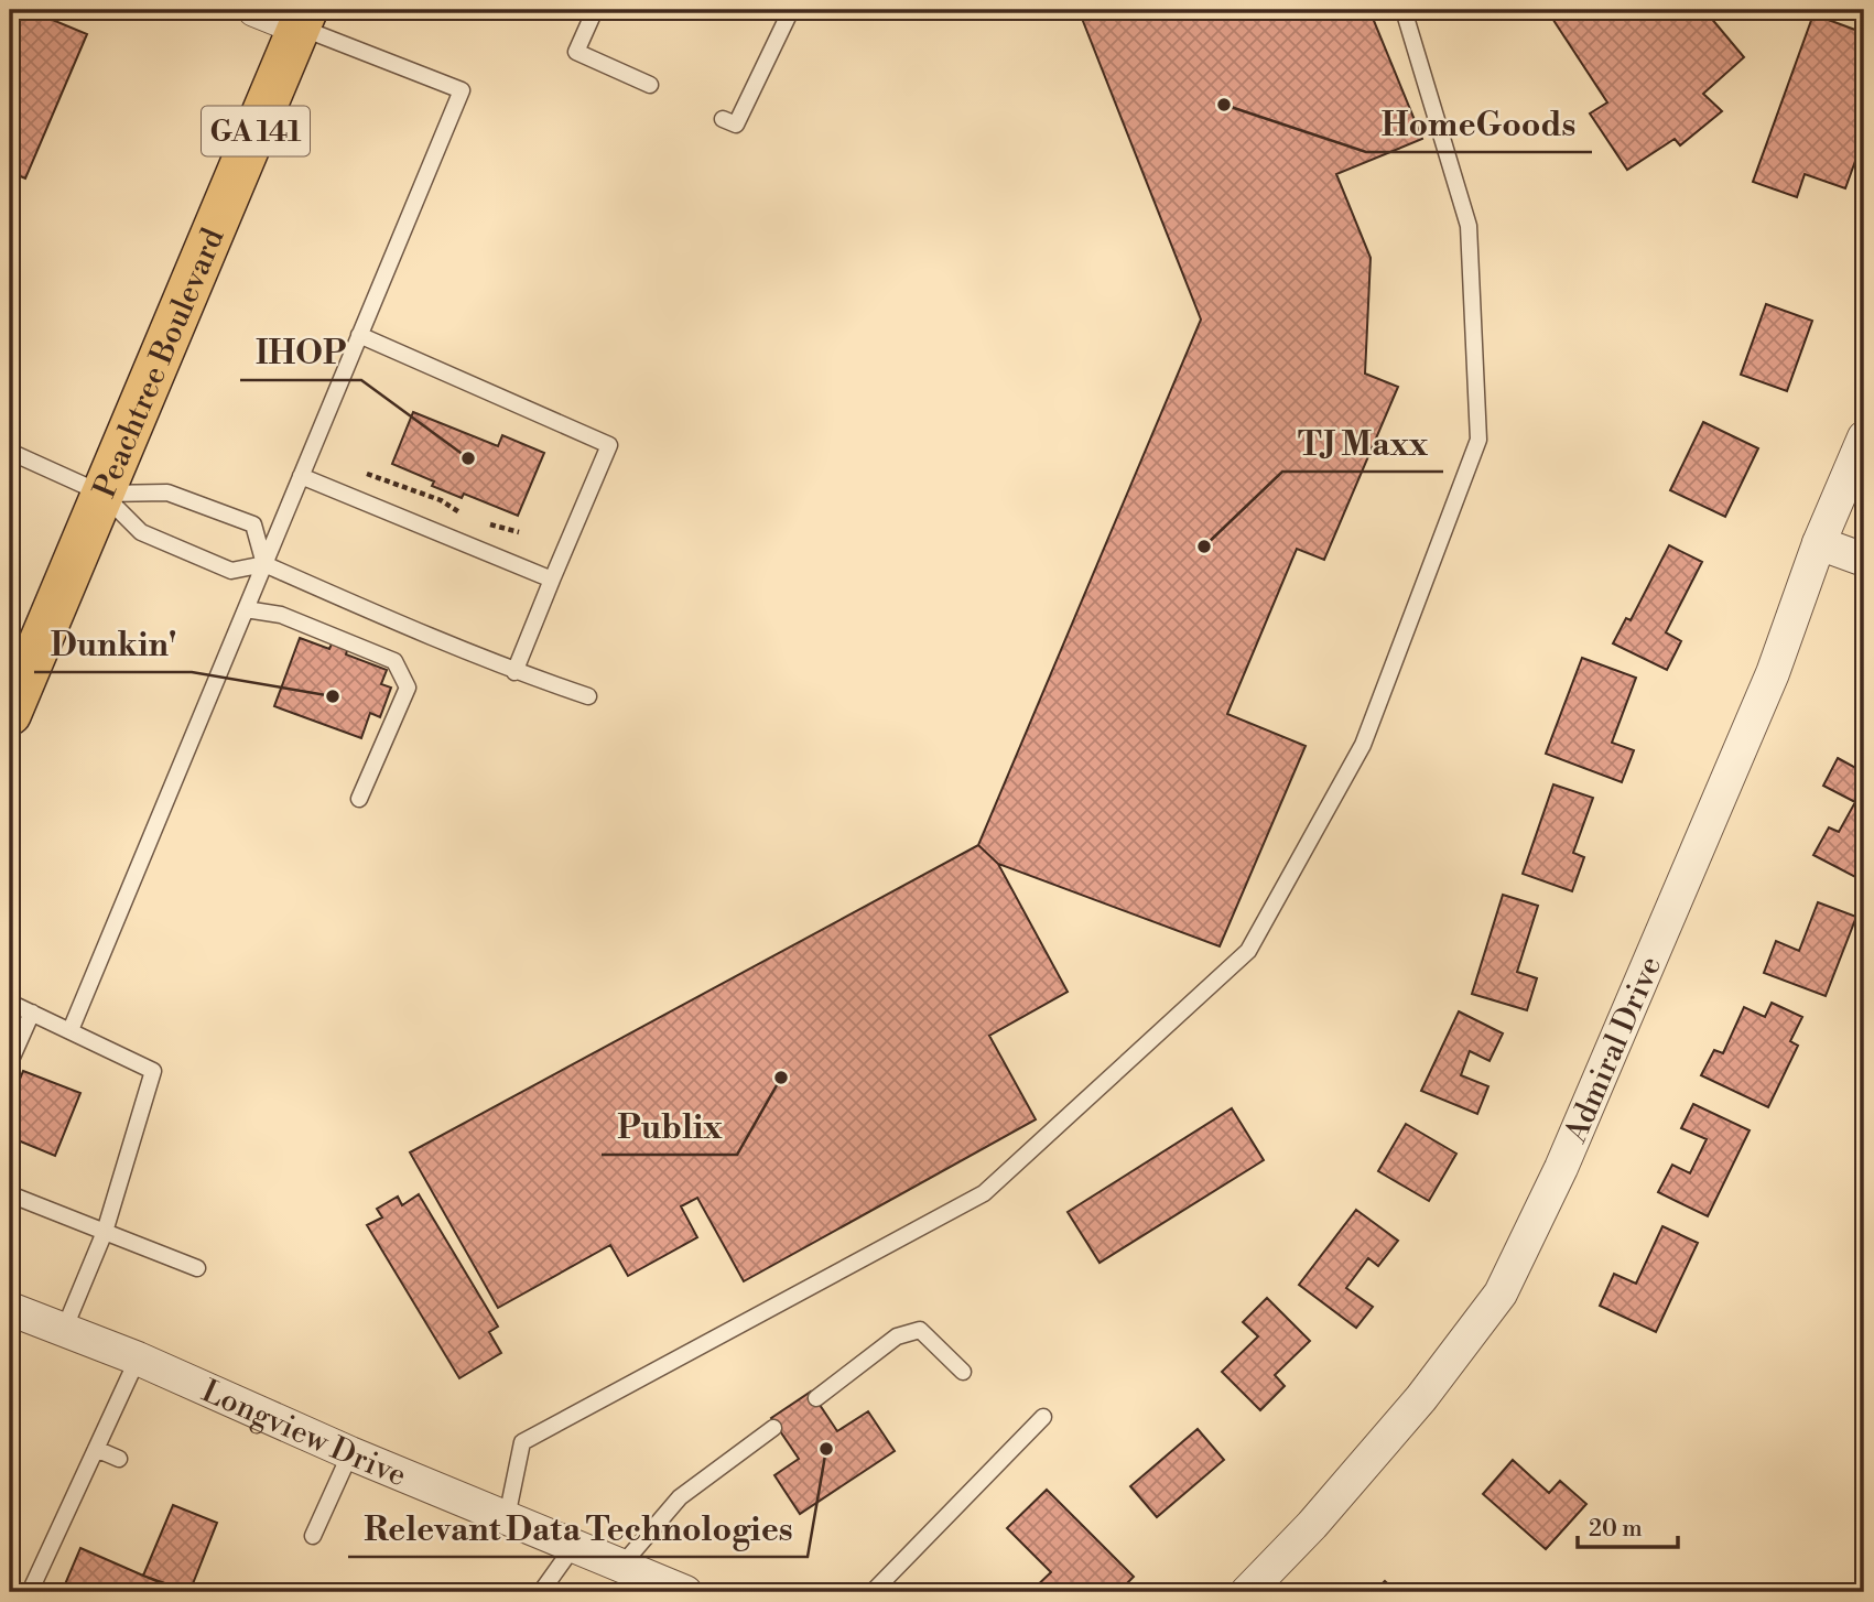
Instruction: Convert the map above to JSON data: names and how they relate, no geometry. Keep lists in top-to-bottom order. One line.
{"streets":{"highway":["GA 141","Peachtree Boulevard"],"street":["Admiral Drive","Longview Drive"]},"places":["HomeGoods","IHOP","TJ Maxx","Dunkin'","Publix","Relevant Data Technologies"],"scale_bar":"20 m"}
